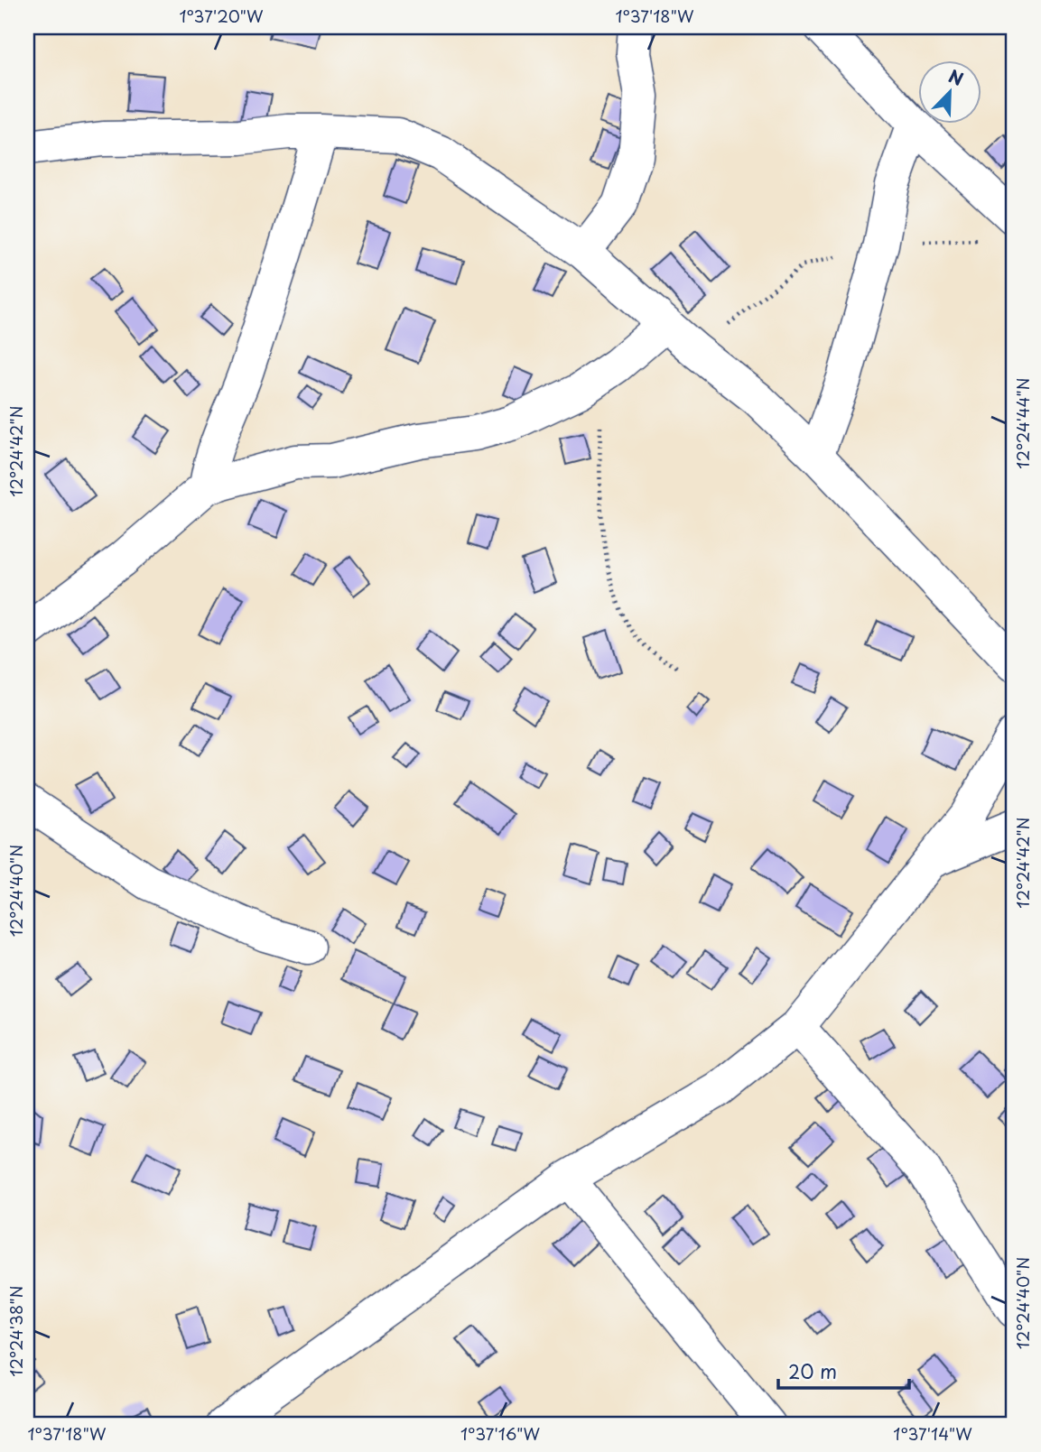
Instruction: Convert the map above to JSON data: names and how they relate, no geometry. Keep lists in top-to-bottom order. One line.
{"scale_bar":"20 m","north":"top right","coordinates":["1°37'20\"W","1°37'18\"W","12°24'44\"N","12°24'42\"N","12°24'40\"N","12°24'38\"N","1°37'16\"W","1°37'14\"W"]}
